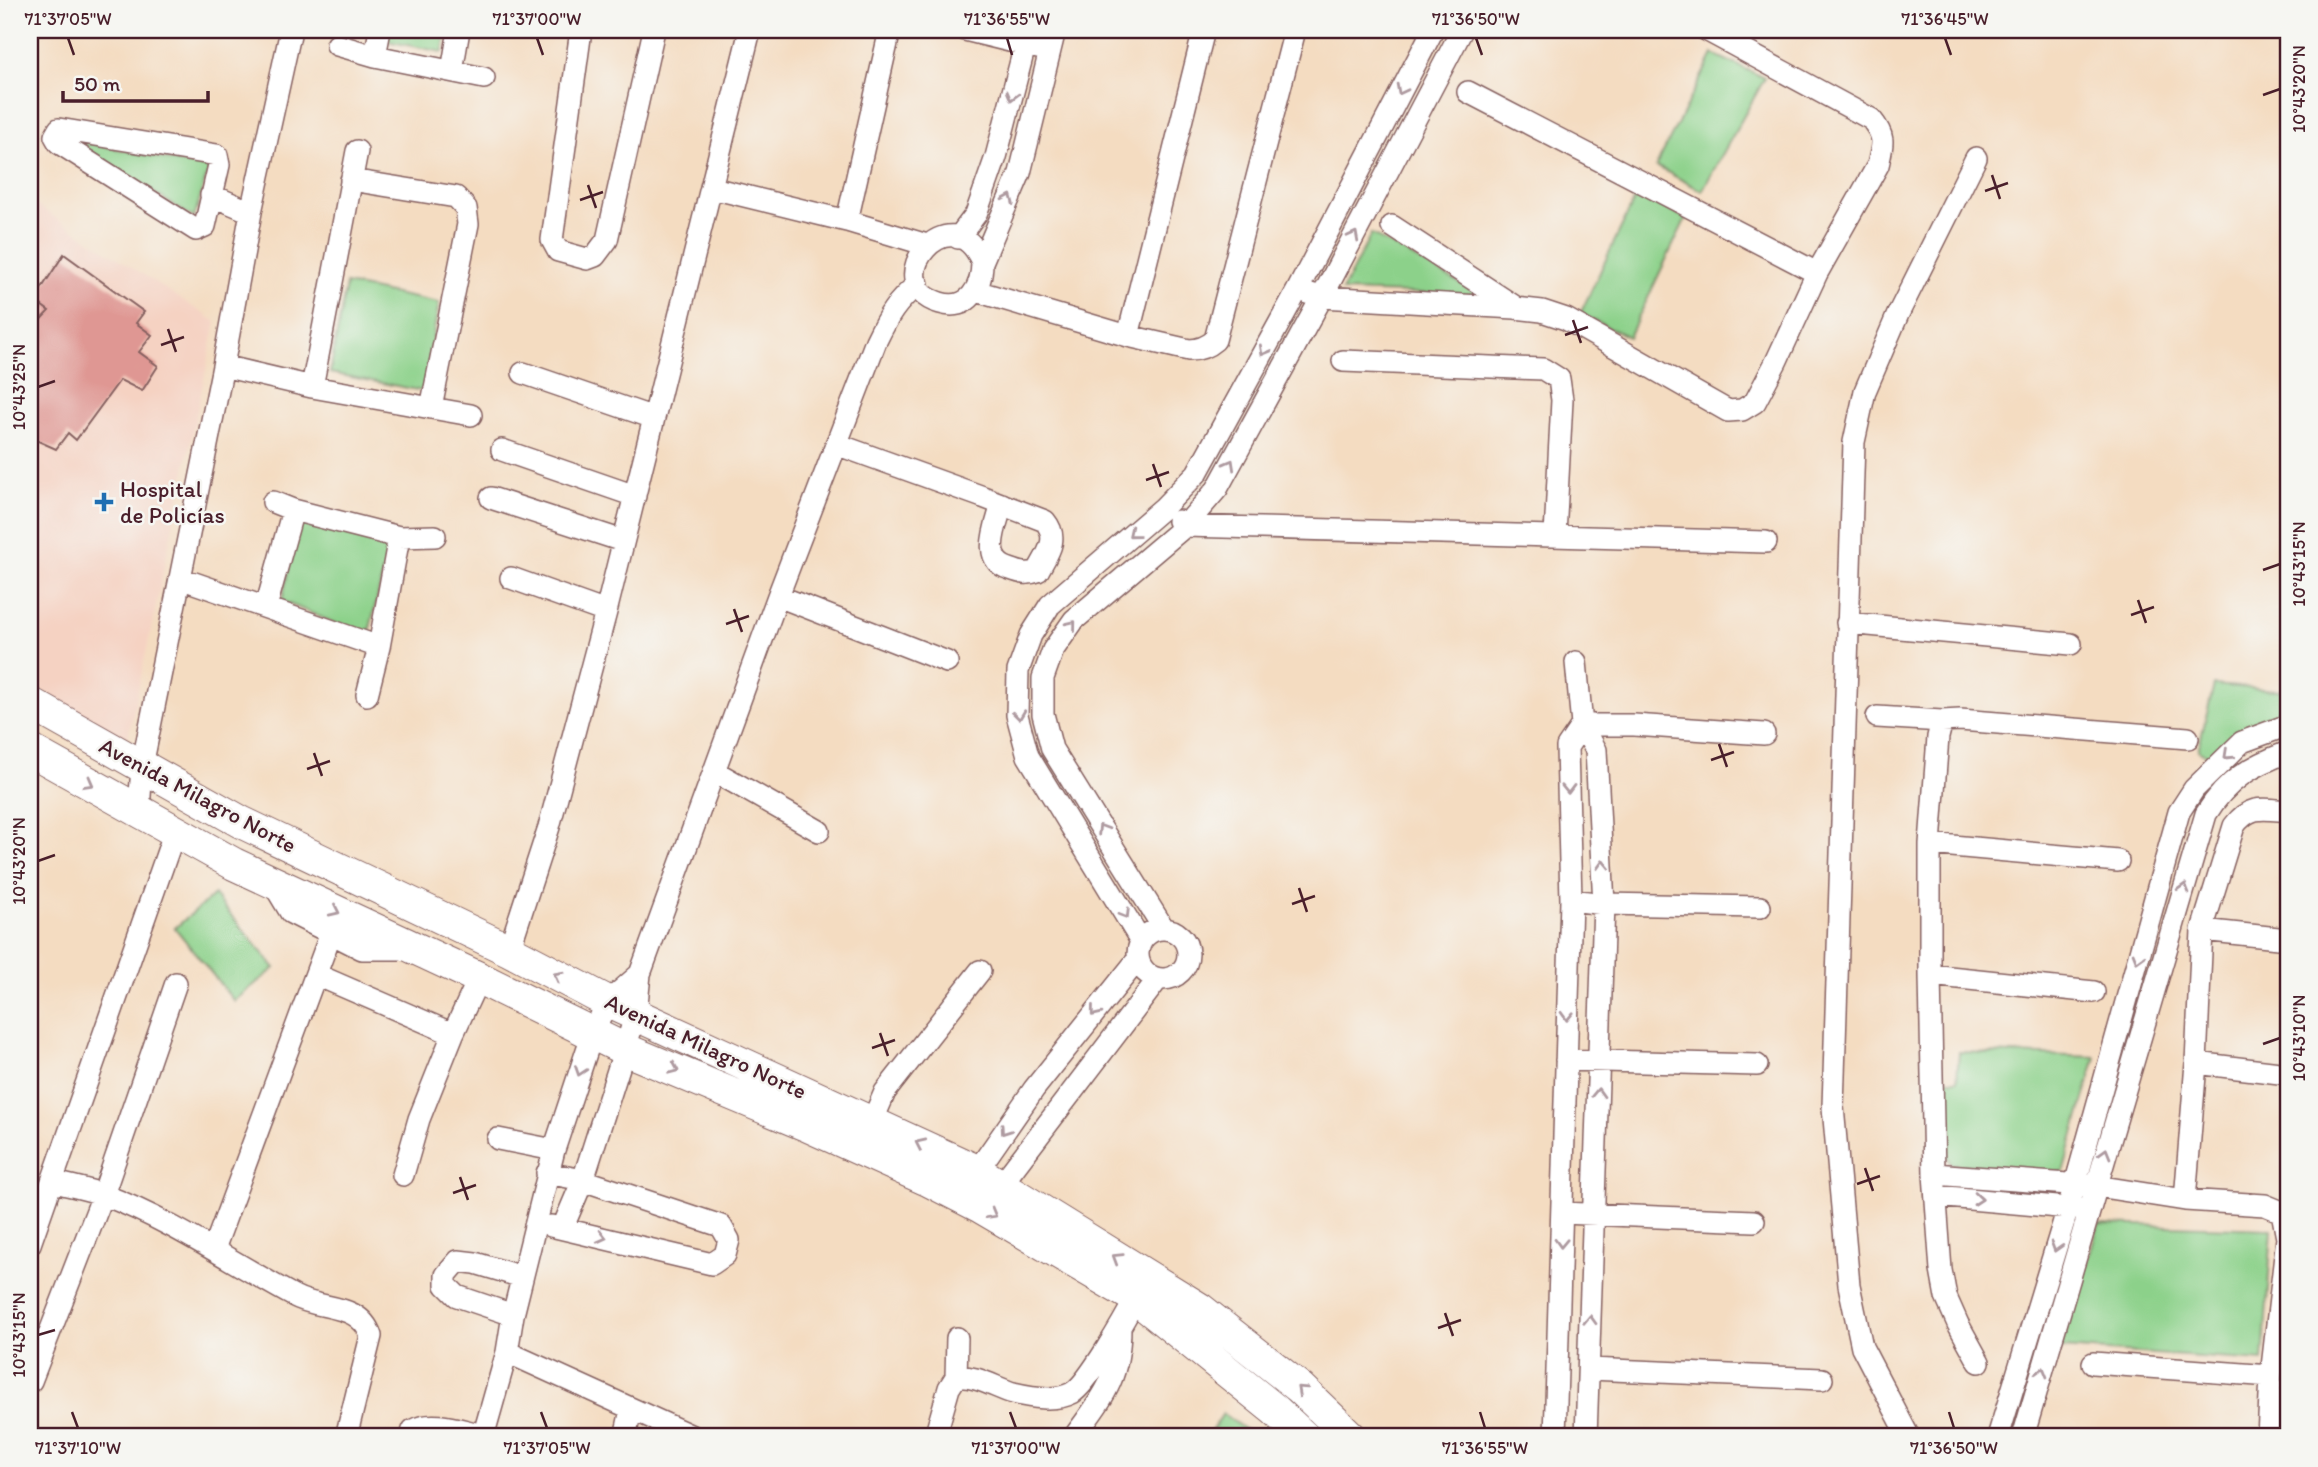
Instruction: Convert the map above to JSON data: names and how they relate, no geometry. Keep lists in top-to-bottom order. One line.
{"streets":{"main road":["Avenida Milagro Norte"]},"places":{"health":["Hospital de Policías"]},"scale_bar":"50 m","coordinates":["71°37'05\"W","71°37'00\"W","71°36'55\"W","71°36'50\"W","71°36'45\"W","10°43'20\"N","10°43'25\"N","10°43'15\"N","10°43'10\"N","71°37'10\"W"]}
